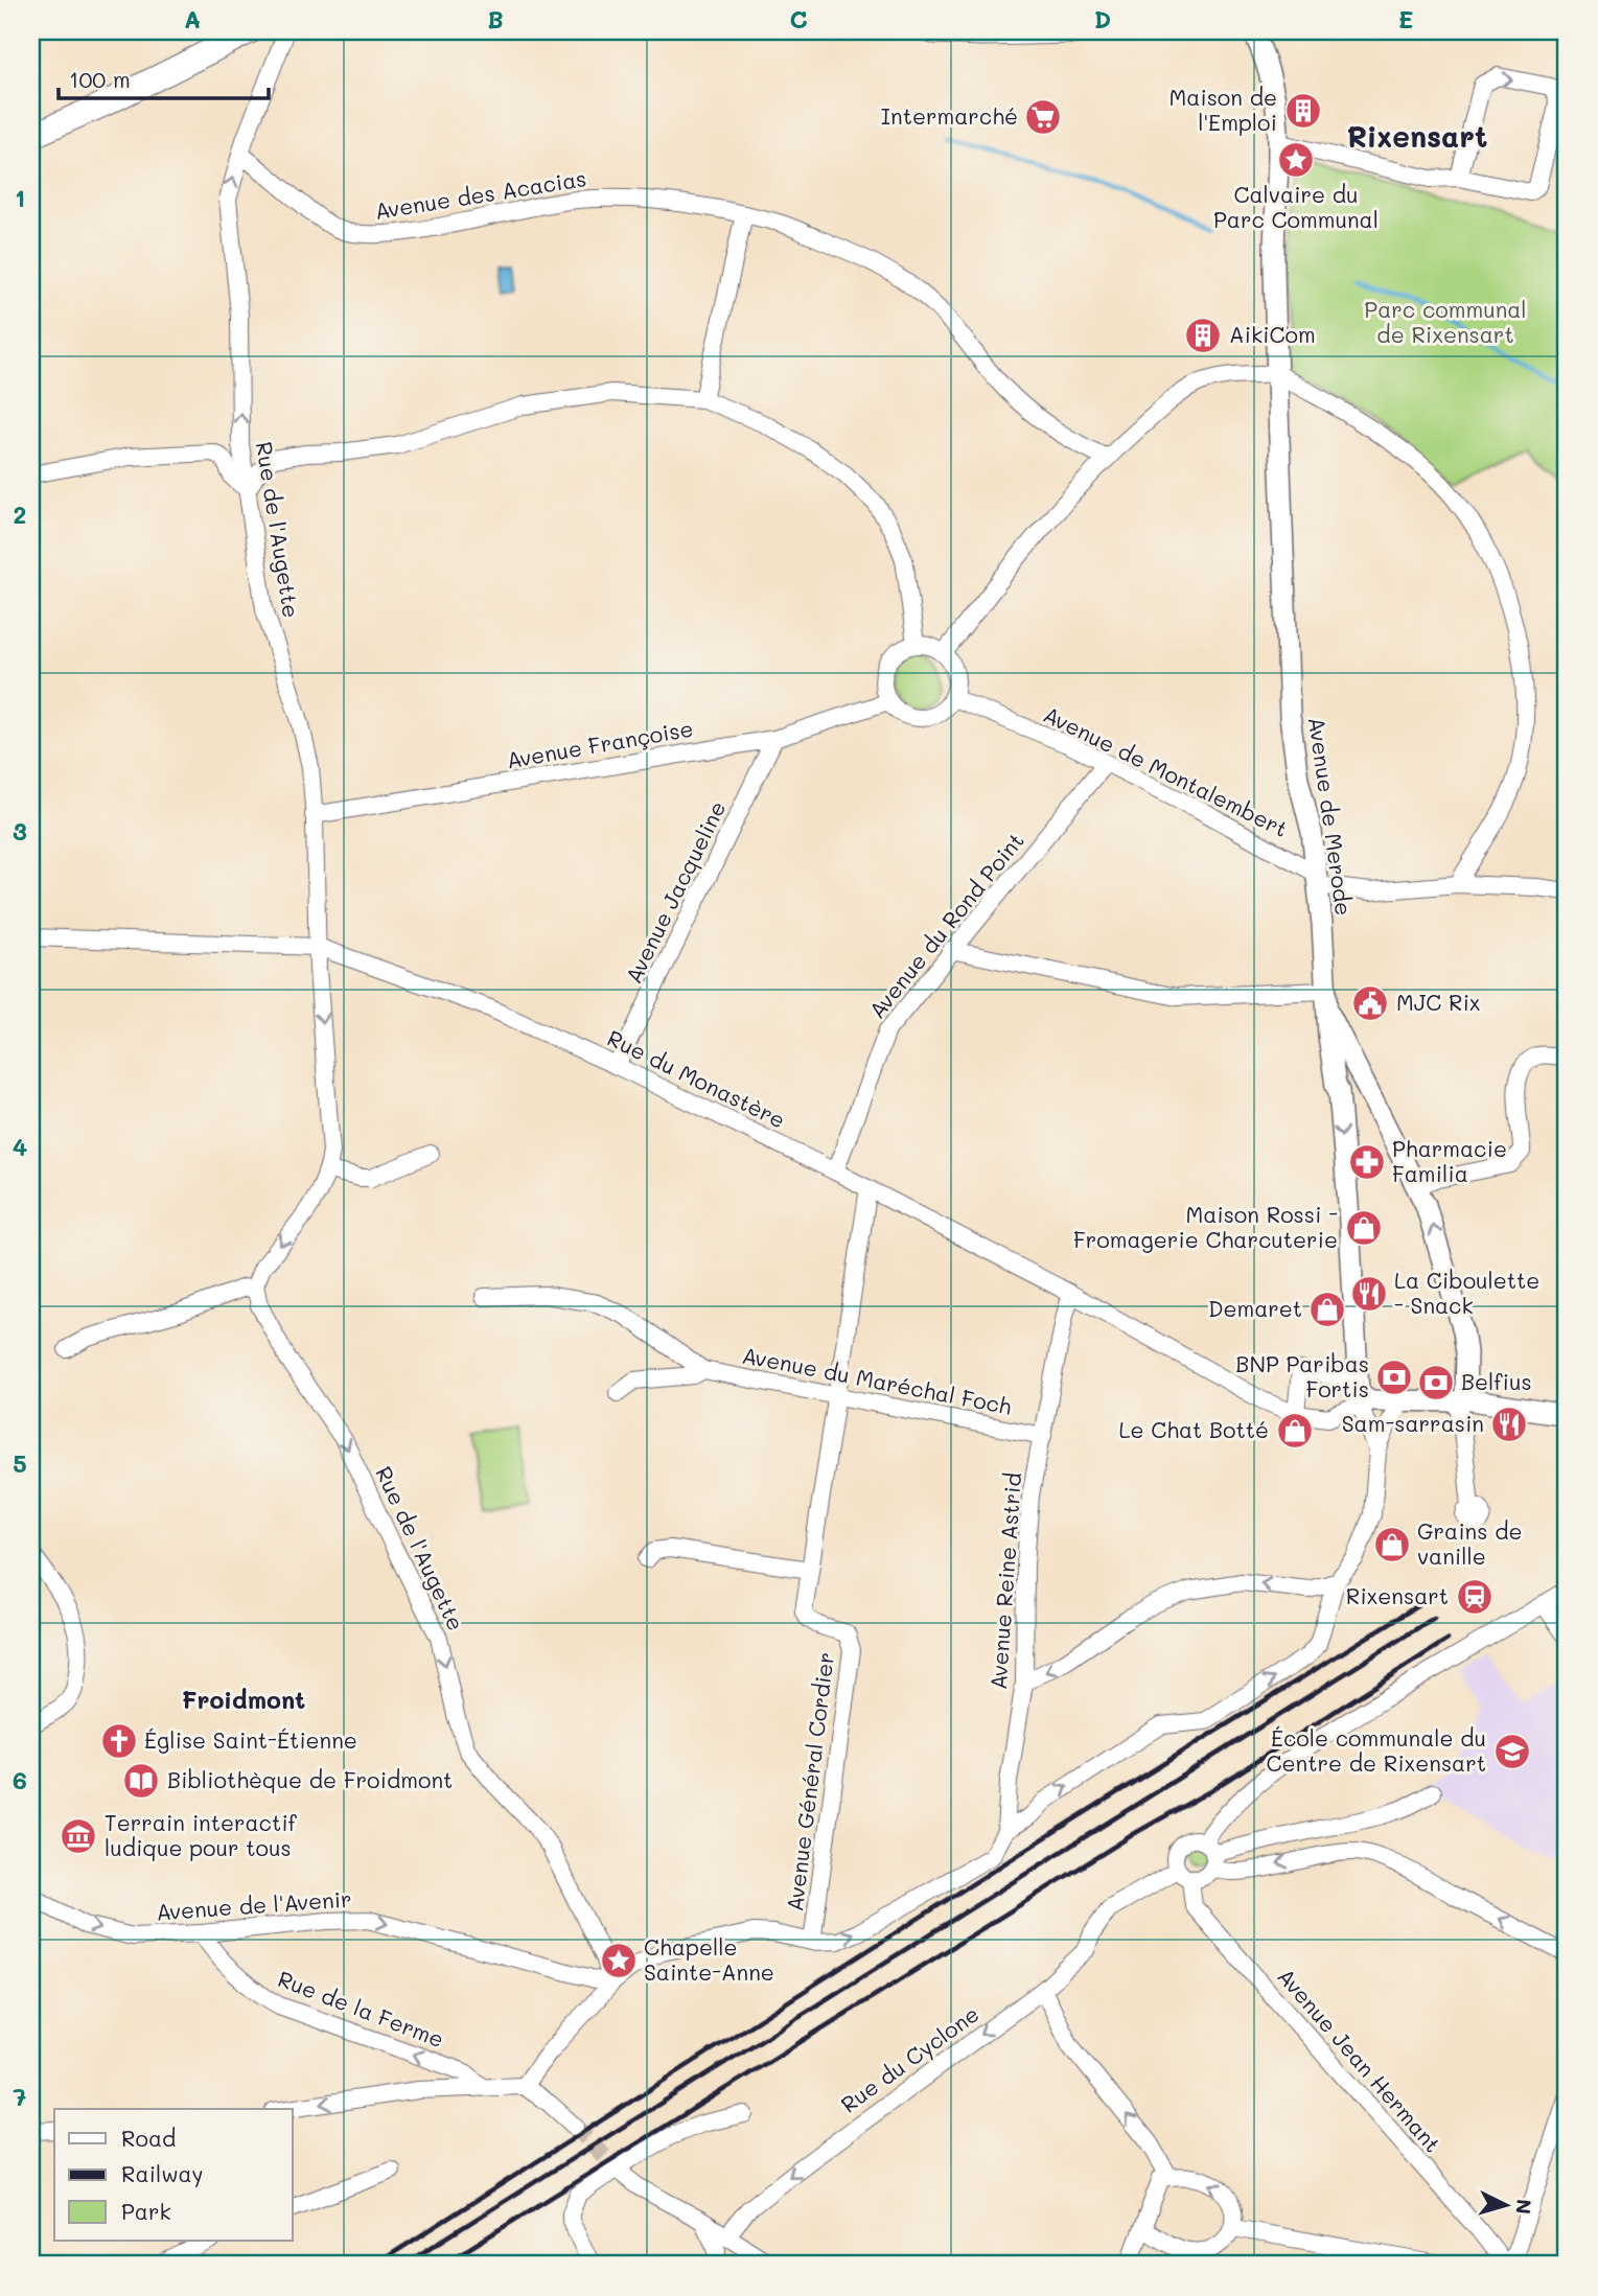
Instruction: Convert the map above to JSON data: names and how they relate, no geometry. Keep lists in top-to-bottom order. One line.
{"streets":{"street":["Avenue des Acacias","Rue de l'Augette","Avenue Françoise","Avenue de Montalembert","Avenue de Merode","Avenue Jacqueline","Avenue du Rond Point","Rue du Monastère","Avenue du Maréchal Foch","Avenue Reine Astrid","Avenue Général Cordier","Avenue de l'Avenir","Rue de la Ferme","Rue du Cyclone","Avenue Jean Hermant"]},"crossings":[["Avenue des Acacias","Rue de l'Augette"],["Rue de l'Augette","Avenue Françoise"],["Rue de l'Augette","Rue du Monastère"],["Rue de l'Augette","Avenue de l'Avenir"],["Avenue Françoise","Avenue de Montalembert"],["Avenue Françoise","Avenue Jacqueline"],["Avenue de Montalembert","Avenue de Merode"],["Avenue de Montalembert","Avenue du Rond Point"],["Avenue Jacqueline","Rue du Monastère"],["Avenue du Rond Point","Rue du Monastère"],["Rue du Monastère","Avenue Reine Astrid"],["Rue du Monastère","Avenue Général Cordier"],["Avenue du Maréchal Foch","Avenue Reine Astrid"],["Avenue du Maréchal Foch","Avenue Général Cordier"],["Avenue de l'Avenir","Rue de la Ferme"],["Rue du Cyclone","Avenue Jean Hermant"]],"one_way":["Avenue de l'Avenir","Rue de la Ferme","Rue du Cyclone"],"districts":["Rixensart","Froidmont"],"parks":["Parc communal de Rixensart"],"places":{"building":["Maison de l'Emploi","AikiCom"],"supermarket":["Intermarché"],"place":["Calvaire du Parc Communal","Chapelle Sainte-Anne"],"public building":["MJC Rix"],"pharmacy":["Pharmacie Familia"],"shop":["Maison Rossi - Fromagerie Charcuterie","Demaret","Le Chat Botté","Grains de vanille"],"restaurant":["La Ciboulette - Snack","Sam-sarrasin"],"bank":["BNP Paribas Fortis","Belfius"],"station":["Rixensart"],"church":["Église Saint-Étienne"],"school or university":["École communale du Centre de Rixensart"],"library":["Bibliothèque de Froidmont"],"museum":["Terrain interactif ludique pour tous"]},"legend":["Road","Railway","Park"],"scale_bar":"100 m","north":"right","grid":{"columns":["A","B","C","D","E"],"rows":["1","2","3","4","5","6","7"]}}
